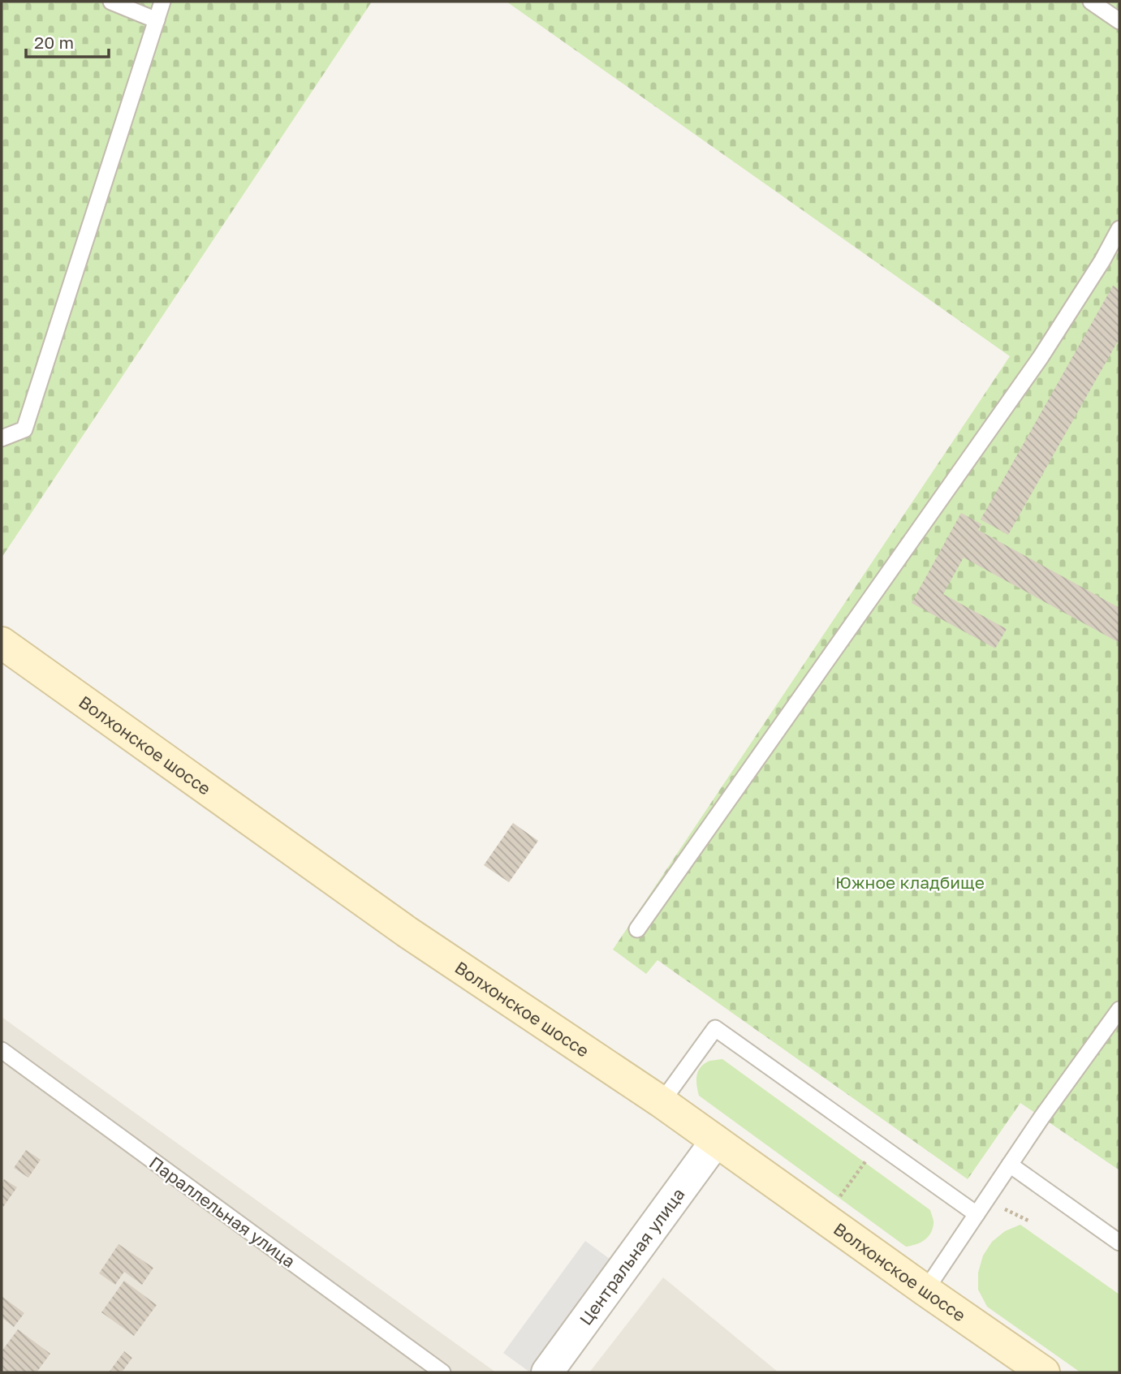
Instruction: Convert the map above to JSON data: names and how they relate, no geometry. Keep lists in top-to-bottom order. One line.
{"streets":{"main road":["Волхонское шоссе"],"street":["Центральная улица"],"lane":["Параллельная улица"]},"crossings":[["Волхонское шоссе","Центральная улица"]],"parks":["Южное кладбище"],"scale_bar":"20 m"}
